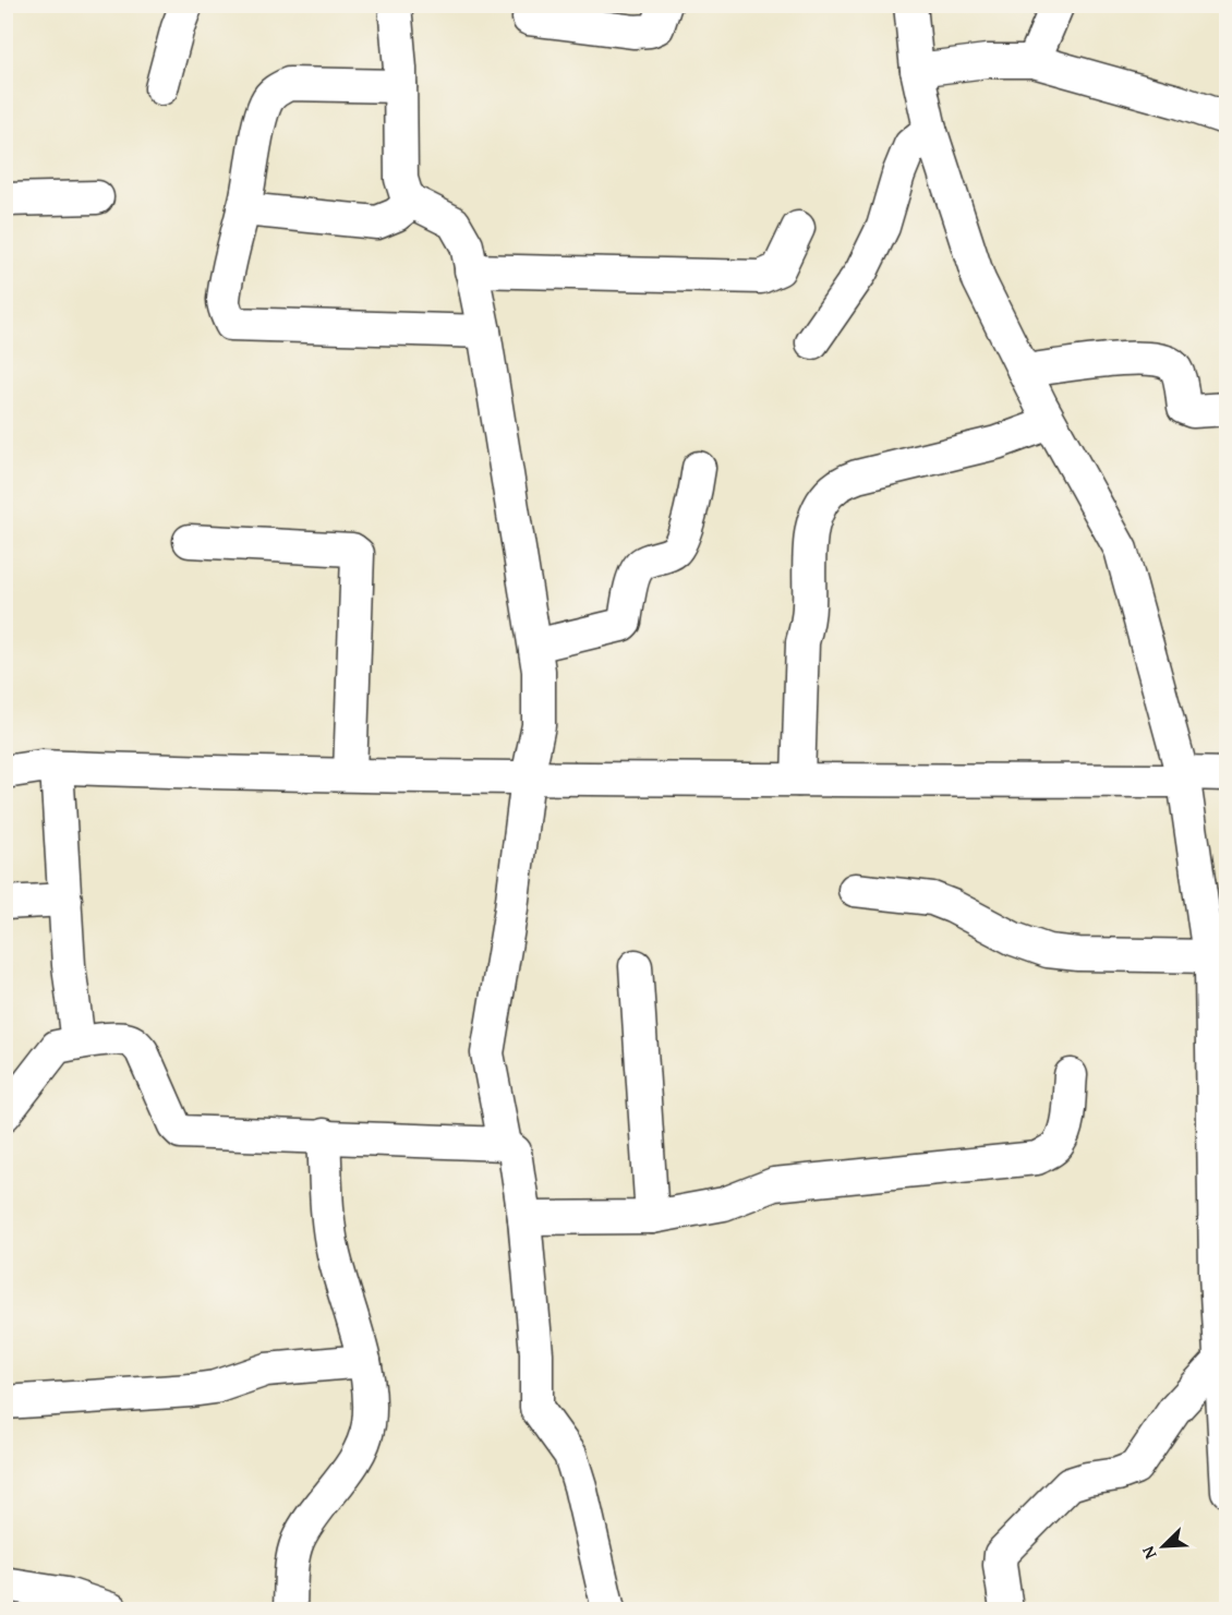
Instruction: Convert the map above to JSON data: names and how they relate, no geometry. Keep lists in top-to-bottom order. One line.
{"north":"bottom left"}
